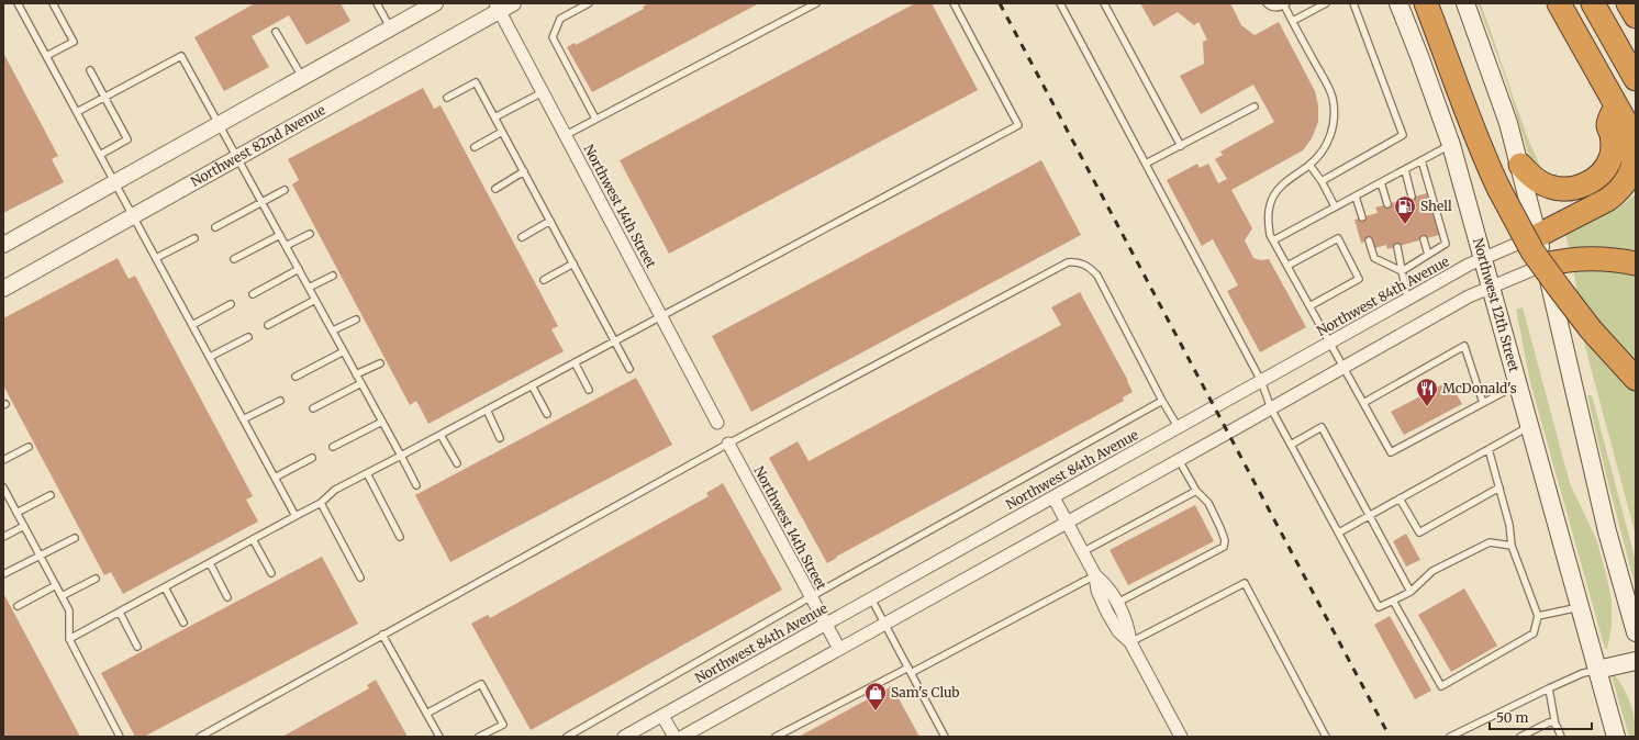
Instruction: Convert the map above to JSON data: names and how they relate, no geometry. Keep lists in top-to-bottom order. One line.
{"streets":{"main road":["Northwest 12th Street"],"street":["Northwest 82nd Avenue","Northwest 14th Street","Northwest 84th Avenue"]},"crossings":[["Northwest 82nd Avenue","Northwest 14th Street"],["Northwest 14th Street","Northwest 84th Avenue"],["Northwest 84th Avenue","Northwest 12th Street"]],"places":{"fuel station":["Shell"],"restaurant":["McDonald's"],"shop":["Sam's Club"]},"scale_bar":"50 m"}
